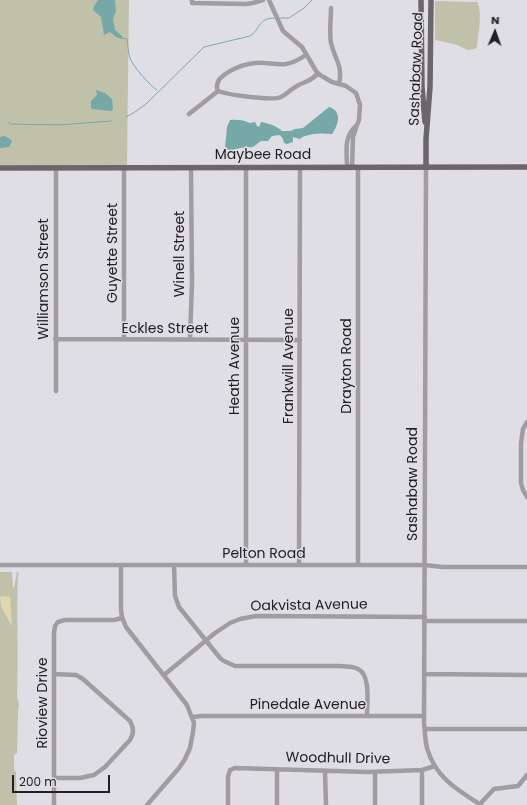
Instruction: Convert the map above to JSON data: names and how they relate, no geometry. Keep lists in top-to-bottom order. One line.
{"streets":{"main road":["Sashabaw Road","Maybee Road"],"street":["Guyette Street","Winell Street","Williamson Street","Eckles Street","Heath Avenue","Frankwill Avenue","Drayton Road","Pelton Road","Oakvista Avenue","Rioview Drive","Pinedale Avenue","Woodhull Drive"]},"crossings":[["Sashabaw Road","Maybee Road"],["Sashabaw Road","Pelton Road"],["Sashabaw Road","Oakvista Avenue"],["Sashabaw Road","Pinedale Avenue"],["Sashabaw Road","Woodhull Drive"],["Maybee Road","Guyette Street"],["Maybee Road","Winell Street"],["Maybee Road","Williamson Street"],["Maybee Road","Heath Avenue"],["Maybee Road","Frankwill Avenue"],["Maybee Road","Drayton Road"],["Guyette Street","Eckles Street"],["Winell Street","Eckles Street"],["Williamson Street","Eckles Street"],["Eckles Street","Heath Avenue"],["Eckles Street","Frankwill Avenue"],["Heath Avenue","Pelton Road"],["Frankwill Avenue","Pelton Road"],["Drayton Road","Pelton Road"]],"scale_bar":"200 m","north":"top"}
